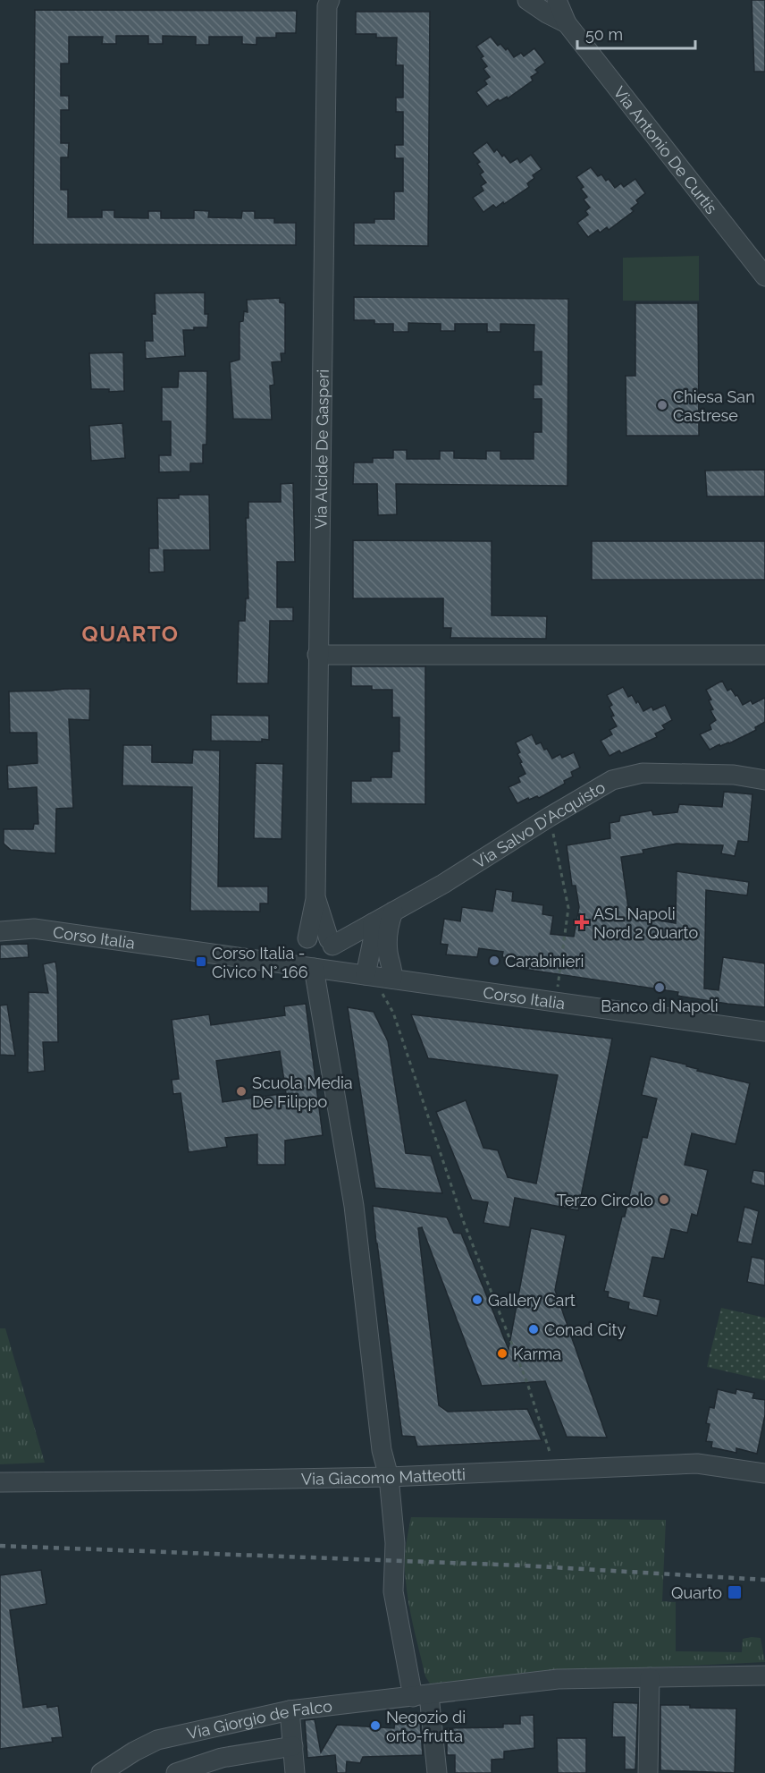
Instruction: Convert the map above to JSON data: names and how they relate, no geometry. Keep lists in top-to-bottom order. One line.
{"streets":{"street":["Via Antonio De Curtis","Via Alcide De Gasperi","Via Salvo D'Acquisto","Corso Italia","Via Giacomo Matteotti","Via Giorgio de Falco"]},"crossings":[["Via Alcide De Gasperi","Via Salvo D'Acquisto"],["Via Alcide De Gasperi","Corso Italia"],["Via Salvo D'Acquisto","Corso Italia"]],"districts":["QUARTO"],"places":{"other":["Chiesa San Castrese","Carabinieri","Banco di Napoli","Scuola Media De Filippo","Terzo Circolo","Gallery Cart","Conad City","Karma","Negozio di orto-frutta"],"health":["ASL Napoli Nord 2 Quarto"],"transit":["Corso Italia - Civico N° 166","Quarto"]},"scale_bar":"50 m"}
